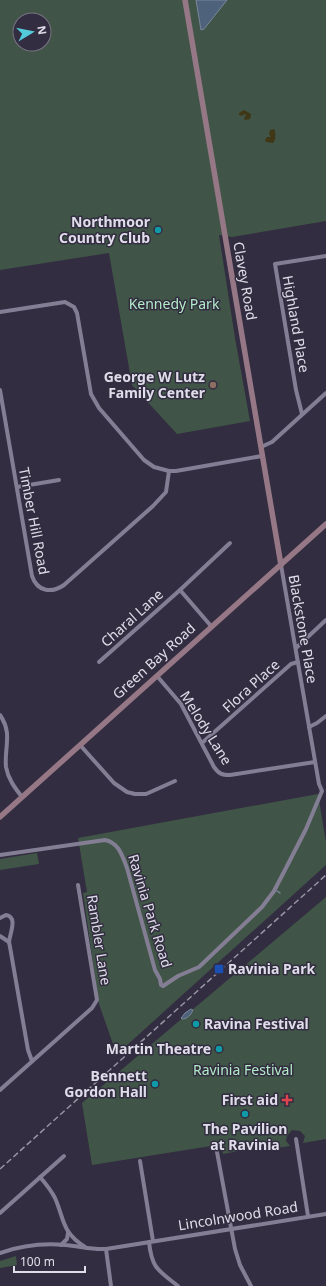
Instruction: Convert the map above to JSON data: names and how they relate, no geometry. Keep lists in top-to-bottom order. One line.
{"streets":{"main road":["Clavey Road","Green Bay Road"],"street":["Highland Place","Timber Hill Road","Charal Lane","Blackstone Place","Flora Place","Melody Lane","Ravinia Park Road","Rambler Lane","Lincolnwood Road"]},"crossings":[["Clavey Road","Blackstone Place"],["Clavey Road","Green Bay Road"],["Charal Lane","Green Bay Road"],["Blackstone Place","Green Bay Road"],["Blackstone Place","Flora Place"],["Blackstone Place","Melody Lane"],["Blackstone Place","Ravinia Park Road"],["Green Bay Road","Melody Lane"],["Flora Place","Melody Lane"]],"parks":["Kennedy Park","Ravinia Festival"],"places":{"other":["Northmoor Country Club","George W Lutz Family Center","Ravina Festival","Martin Theatre","Bennett Gordon Hall","The Pavilion at Ravinia"],"transit":["Ravinia Park"],"health":["First aid"]},"scale_bar":"100 m","north":"right"}
